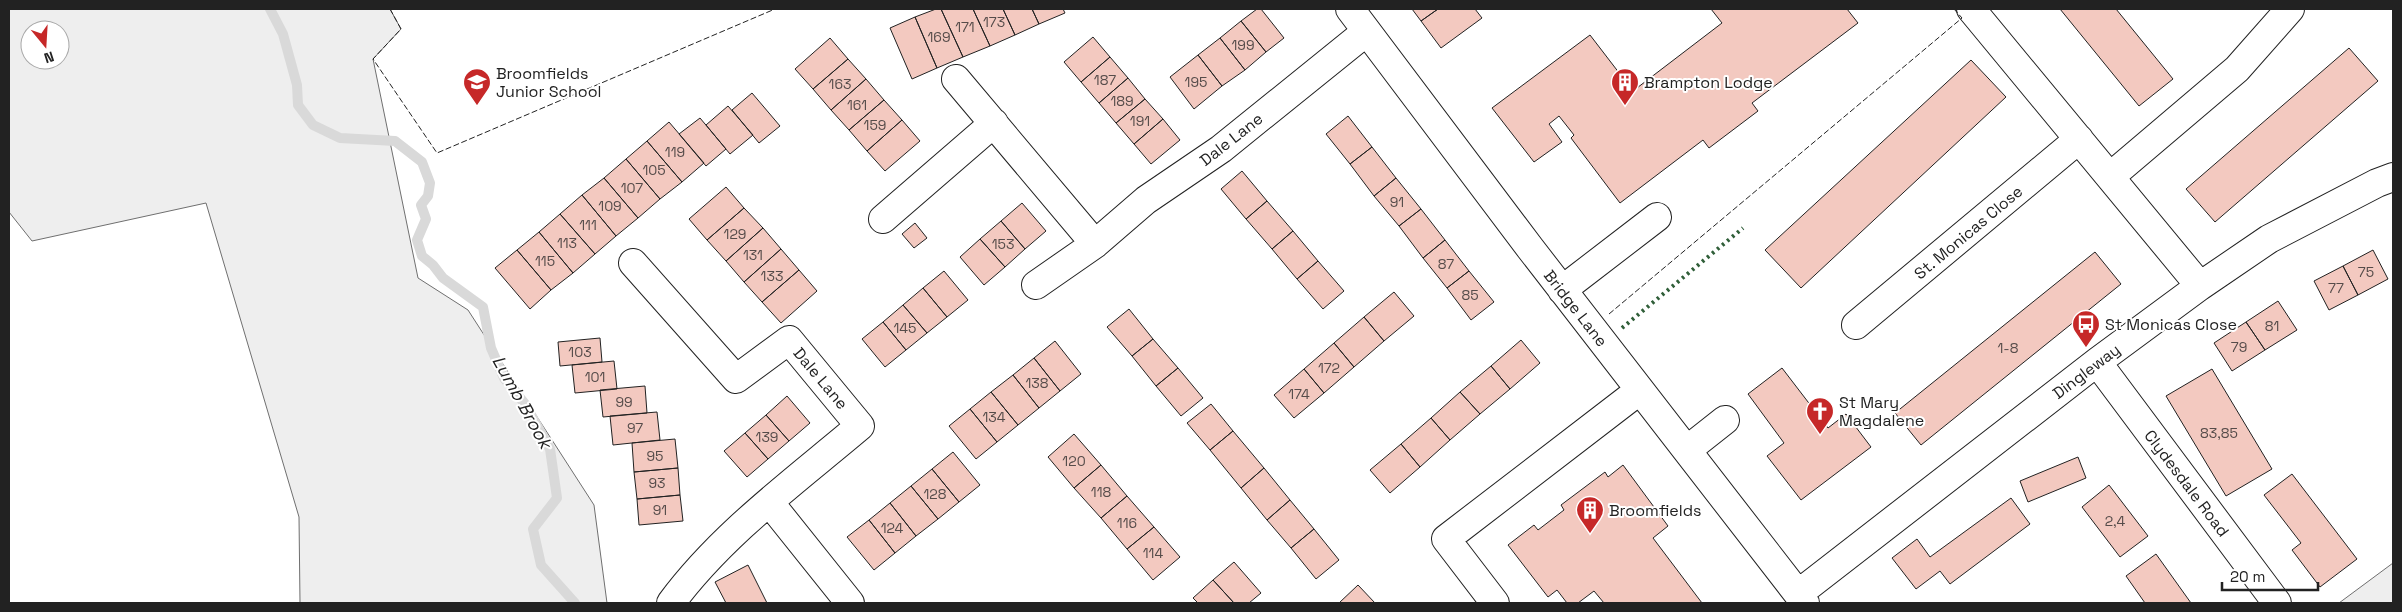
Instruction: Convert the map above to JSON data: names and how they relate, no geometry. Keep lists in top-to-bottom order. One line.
{"streets":{"street":["Dale Lane","St. Monicas Close","Bridge Lane","Dingleway","Clydesdale Road"]},"crossings":[["Dale Lane","Bridge Lane"],["Bridge Lane","Dingleway"],["Dingleway","Clydesdale Road"]],"water":["Lumb Brook"],"places":{"school or university":["Broomfields Junior School"],"building":["Brampton Lodge","Broomfields"],"bus stop":["St Monicas Close"],"church":["St Mary Magdalene"]},"house_numbers":["173","171","169","199","187","195","163","189","161","191","159","119","105","107","91","109","111","129","113","153","131","115","87","75","133","77","85","81","145","79","1-8","103","172","101","138","174","99","134","97","83,85","139","95","120","93","118","128","91","2,4","116","124","114"],"scale_bar":"20 m","north":"bottom"}
